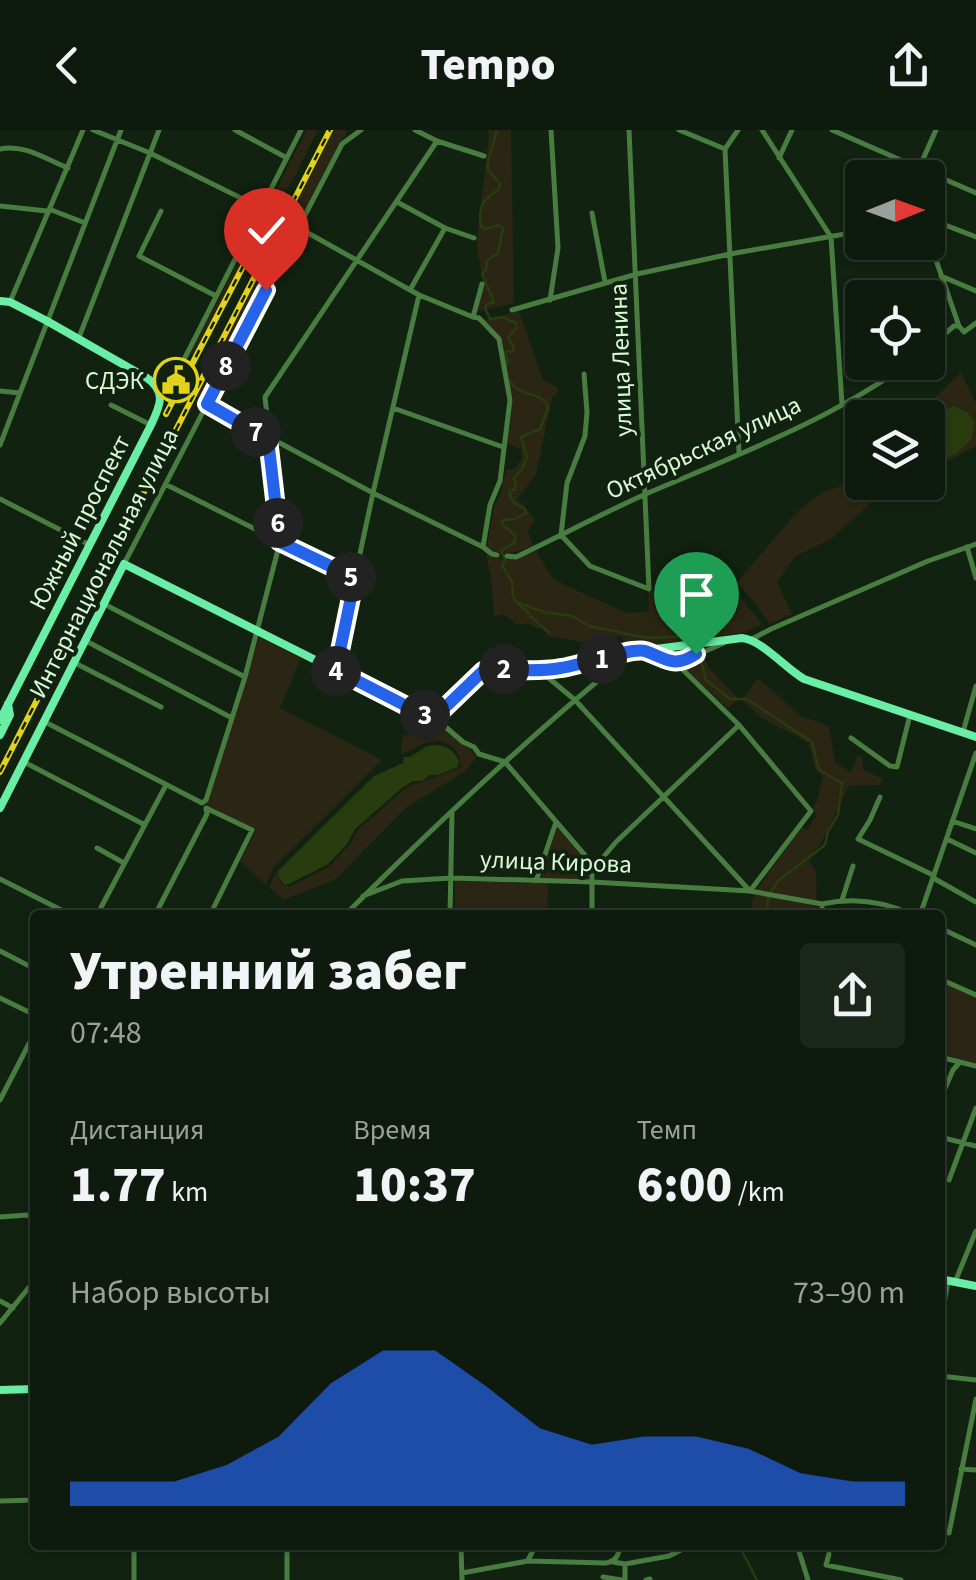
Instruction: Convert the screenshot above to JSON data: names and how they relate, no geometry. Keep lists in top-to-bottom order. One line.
{"streets":{"main road":["Южный проспект","Интернациональная улица"],"street":["улица Ленина","Октябрьская улица","улица Кирова"]},"crossings":[["улица Ленина","Октябрьская улица"]],"places":{"public building":["СДЭК"]},"north":"right","page":{"header":"Tempo","pins":["8","7","6","5","1","2","4","3"],"heading":["Утренний забег","07:48"],"stats":[["Дистанция","1.77 km"],["Время","10:37"],["Темп","6:00 /km"]],"chart":["Набор высоты","73–90 m"]}}
